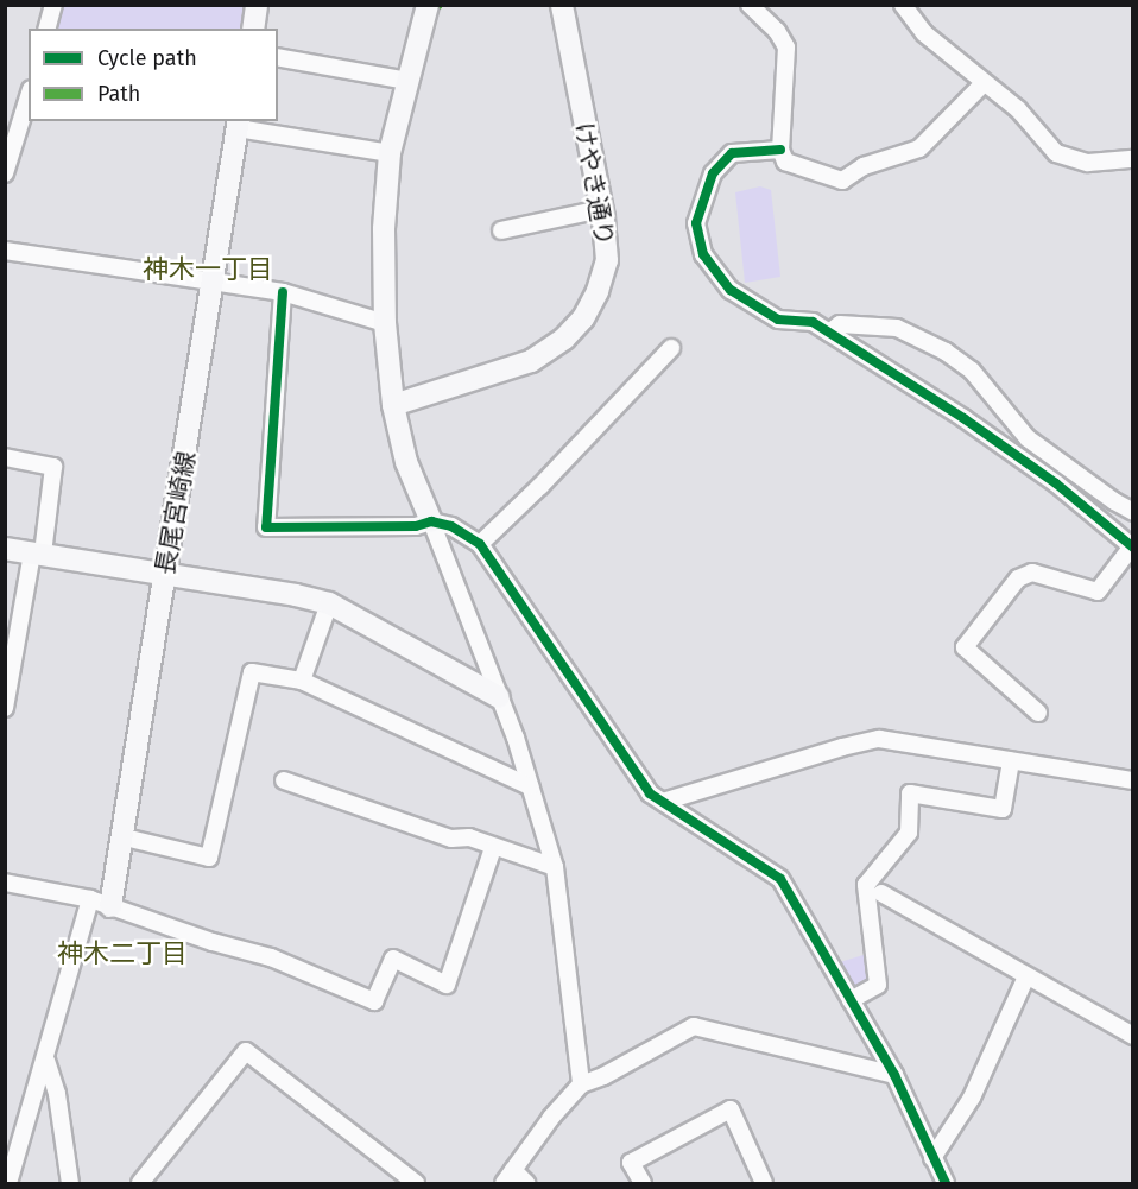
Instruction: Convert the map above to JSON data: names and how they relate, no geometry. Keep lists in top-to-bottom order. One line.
{"streets":{"street":["けやき通り","長尾宮崎線"]},"districts":["神木一丁目","神木二丁目"],"legend":["Cycle path","Path"]}
